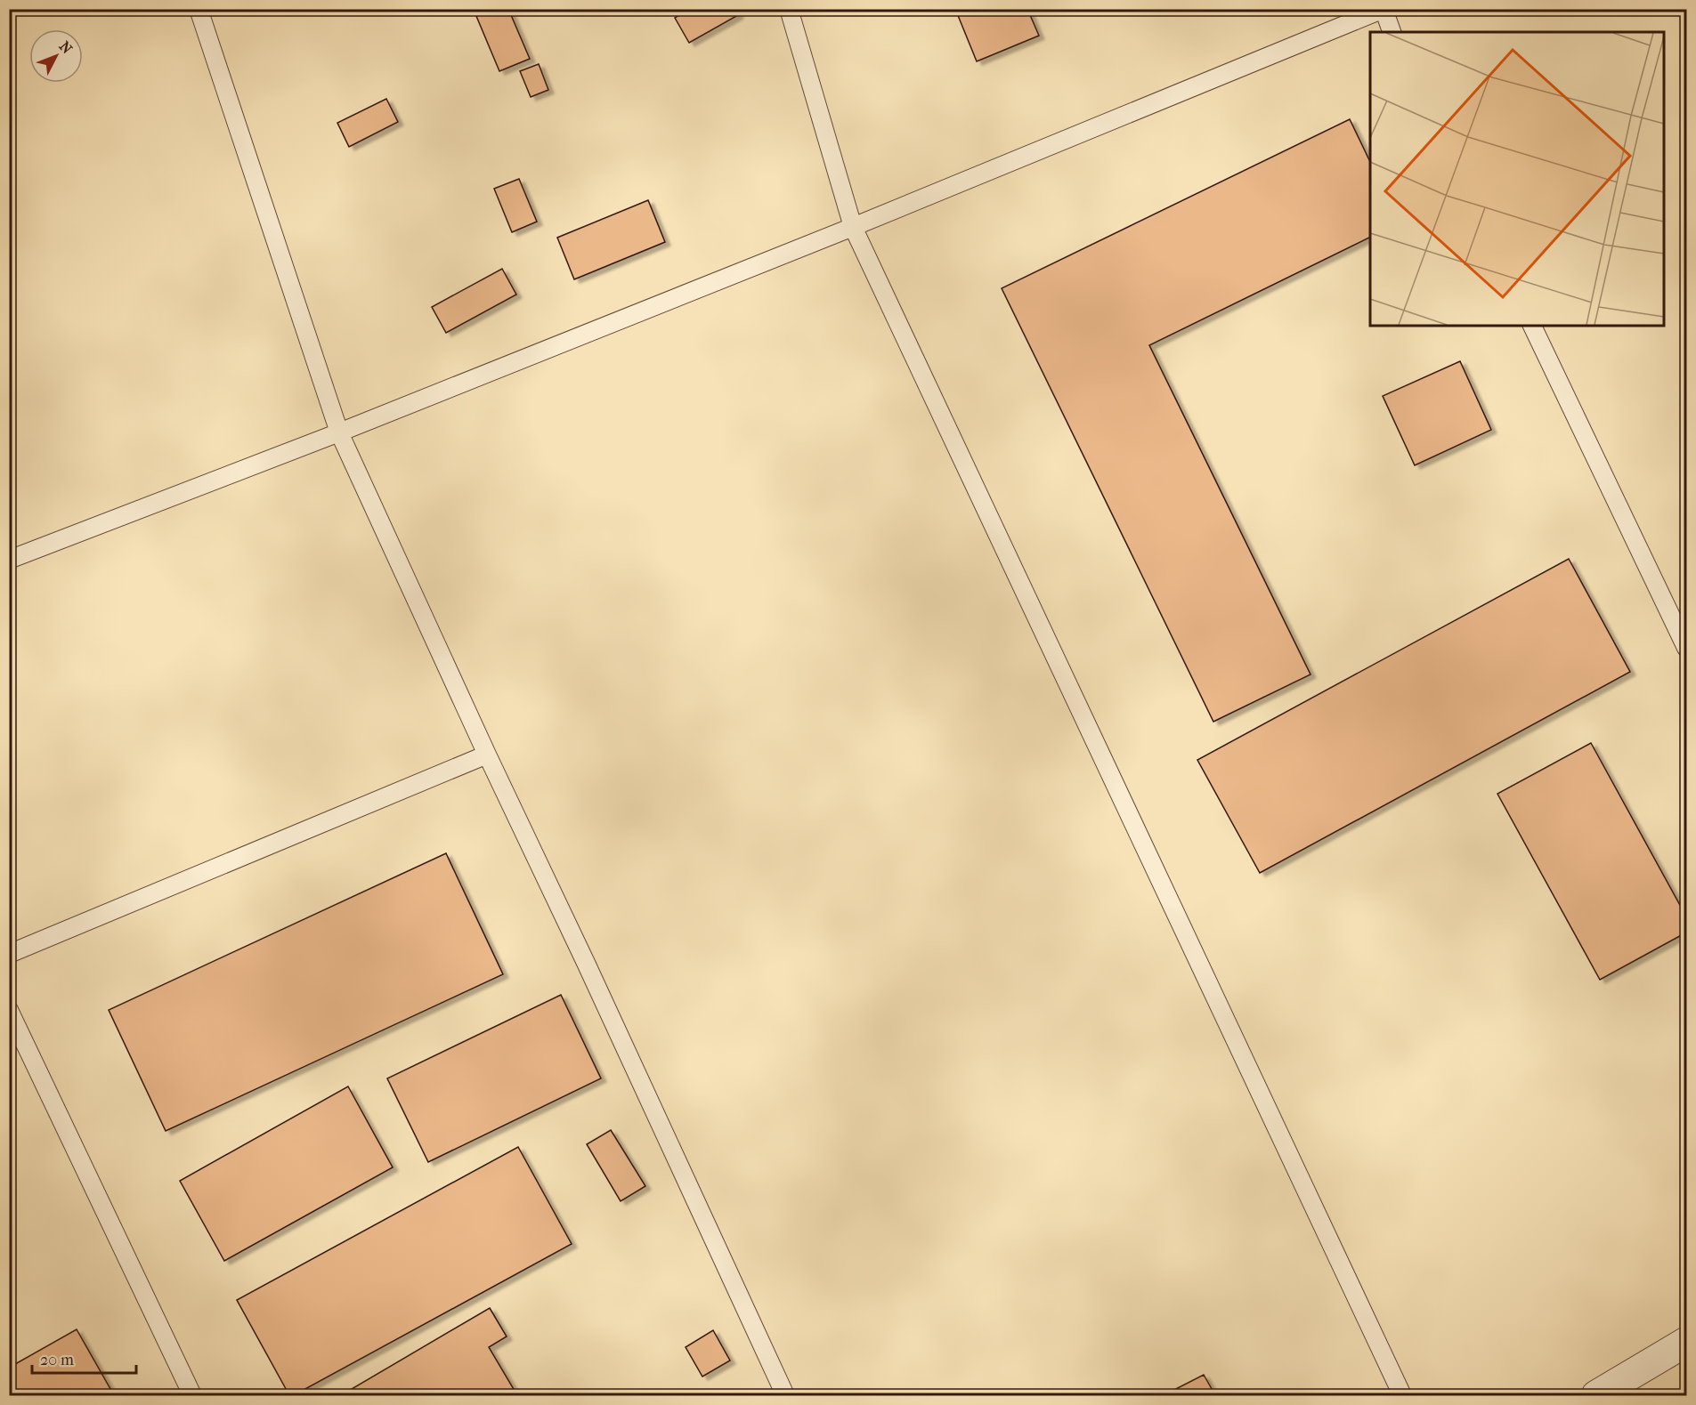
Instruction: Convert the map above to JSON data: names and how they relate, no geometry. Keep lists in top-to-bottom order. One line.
{"scale_bar":"20 m","north":"top right"}
